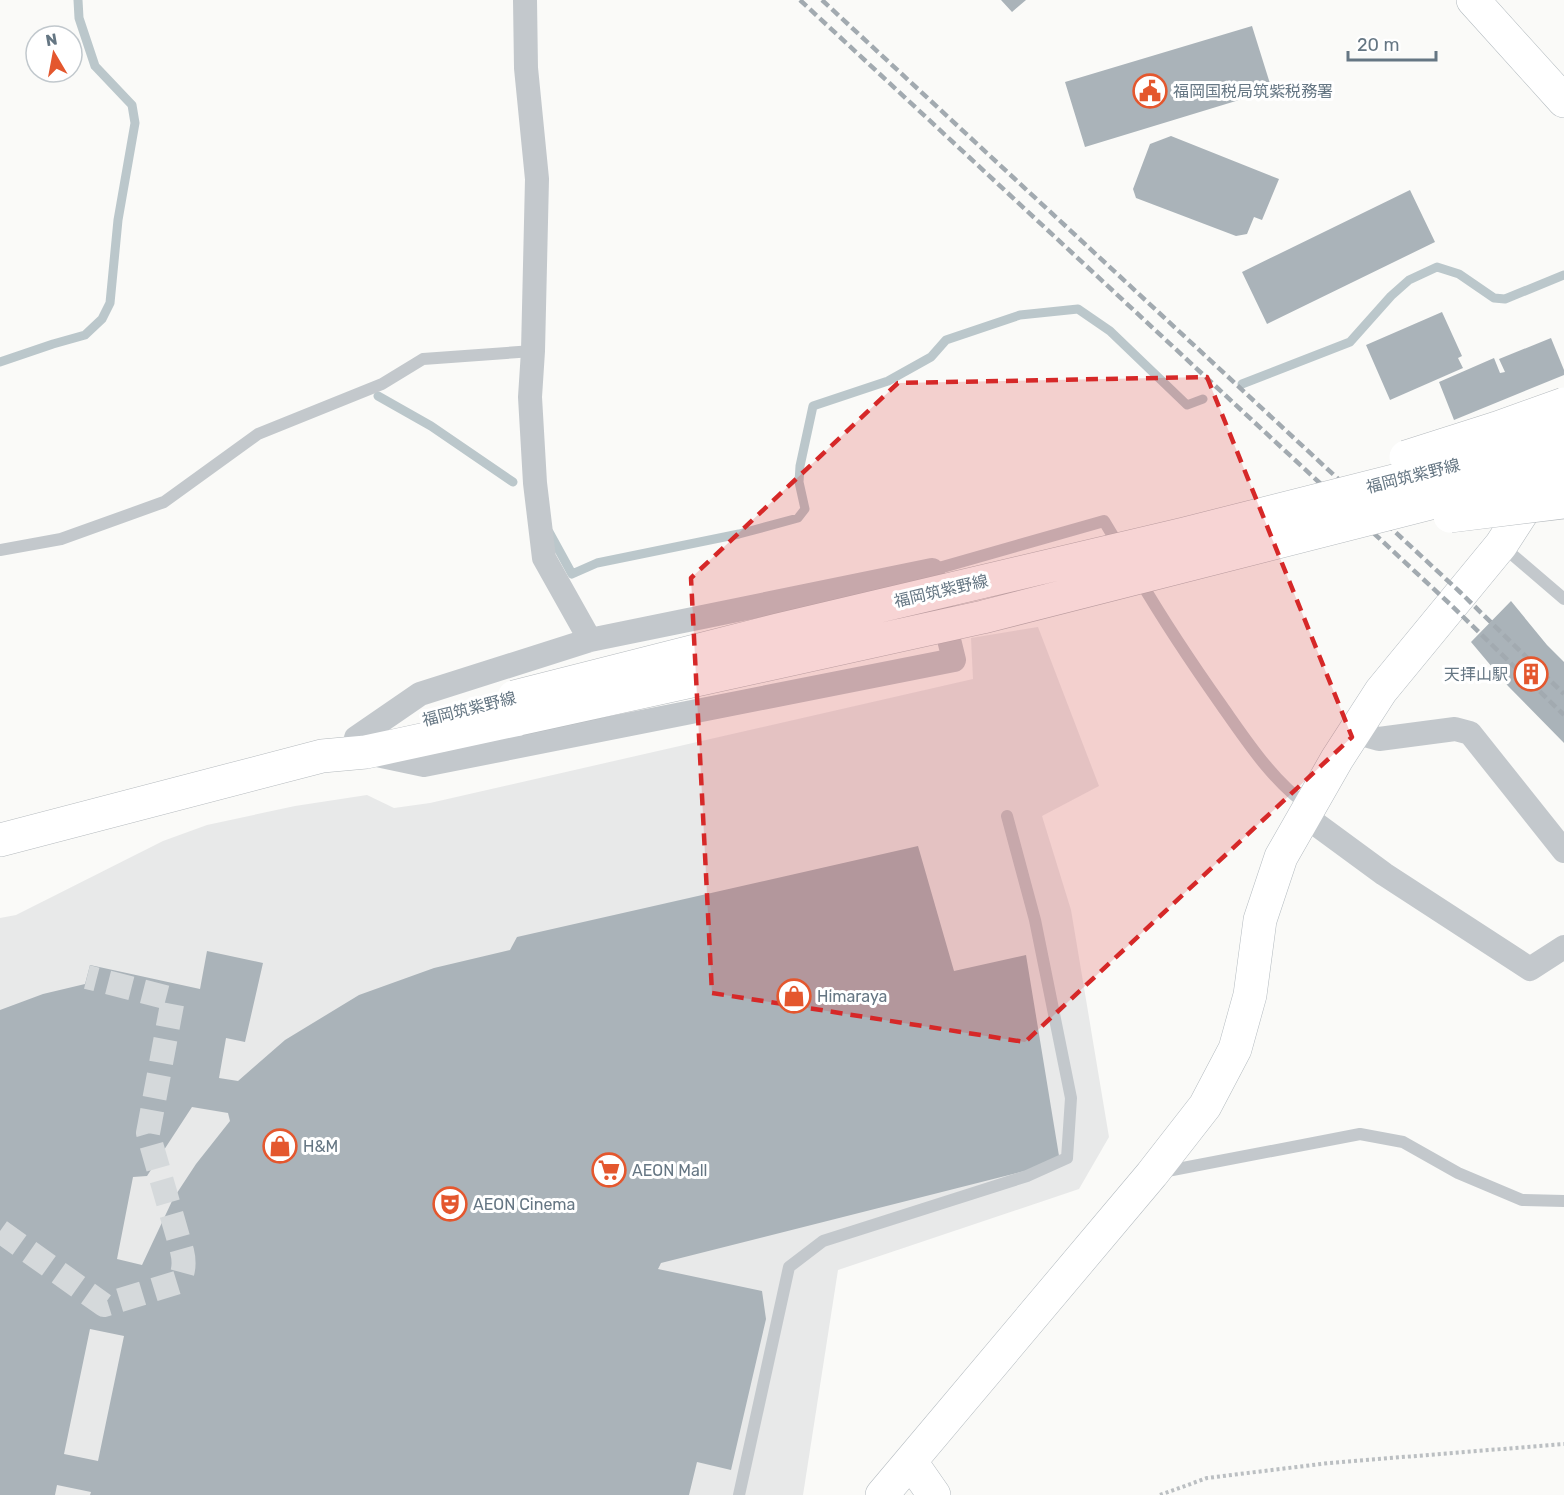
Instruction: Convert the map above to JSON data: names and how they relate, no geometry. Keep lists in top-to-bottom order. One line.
{"streets":{"main road":["福岡筑紫野線"]},"places":{"public building":["福岡国税局筑紫税務署"],"building":["天拝山駅"],"shop":["Himaraya","H&M"],"supermarket":["AEON Mall"],"theatre":["AEON Cinema"]},"scale_bar":"20 m","north":"top"}
